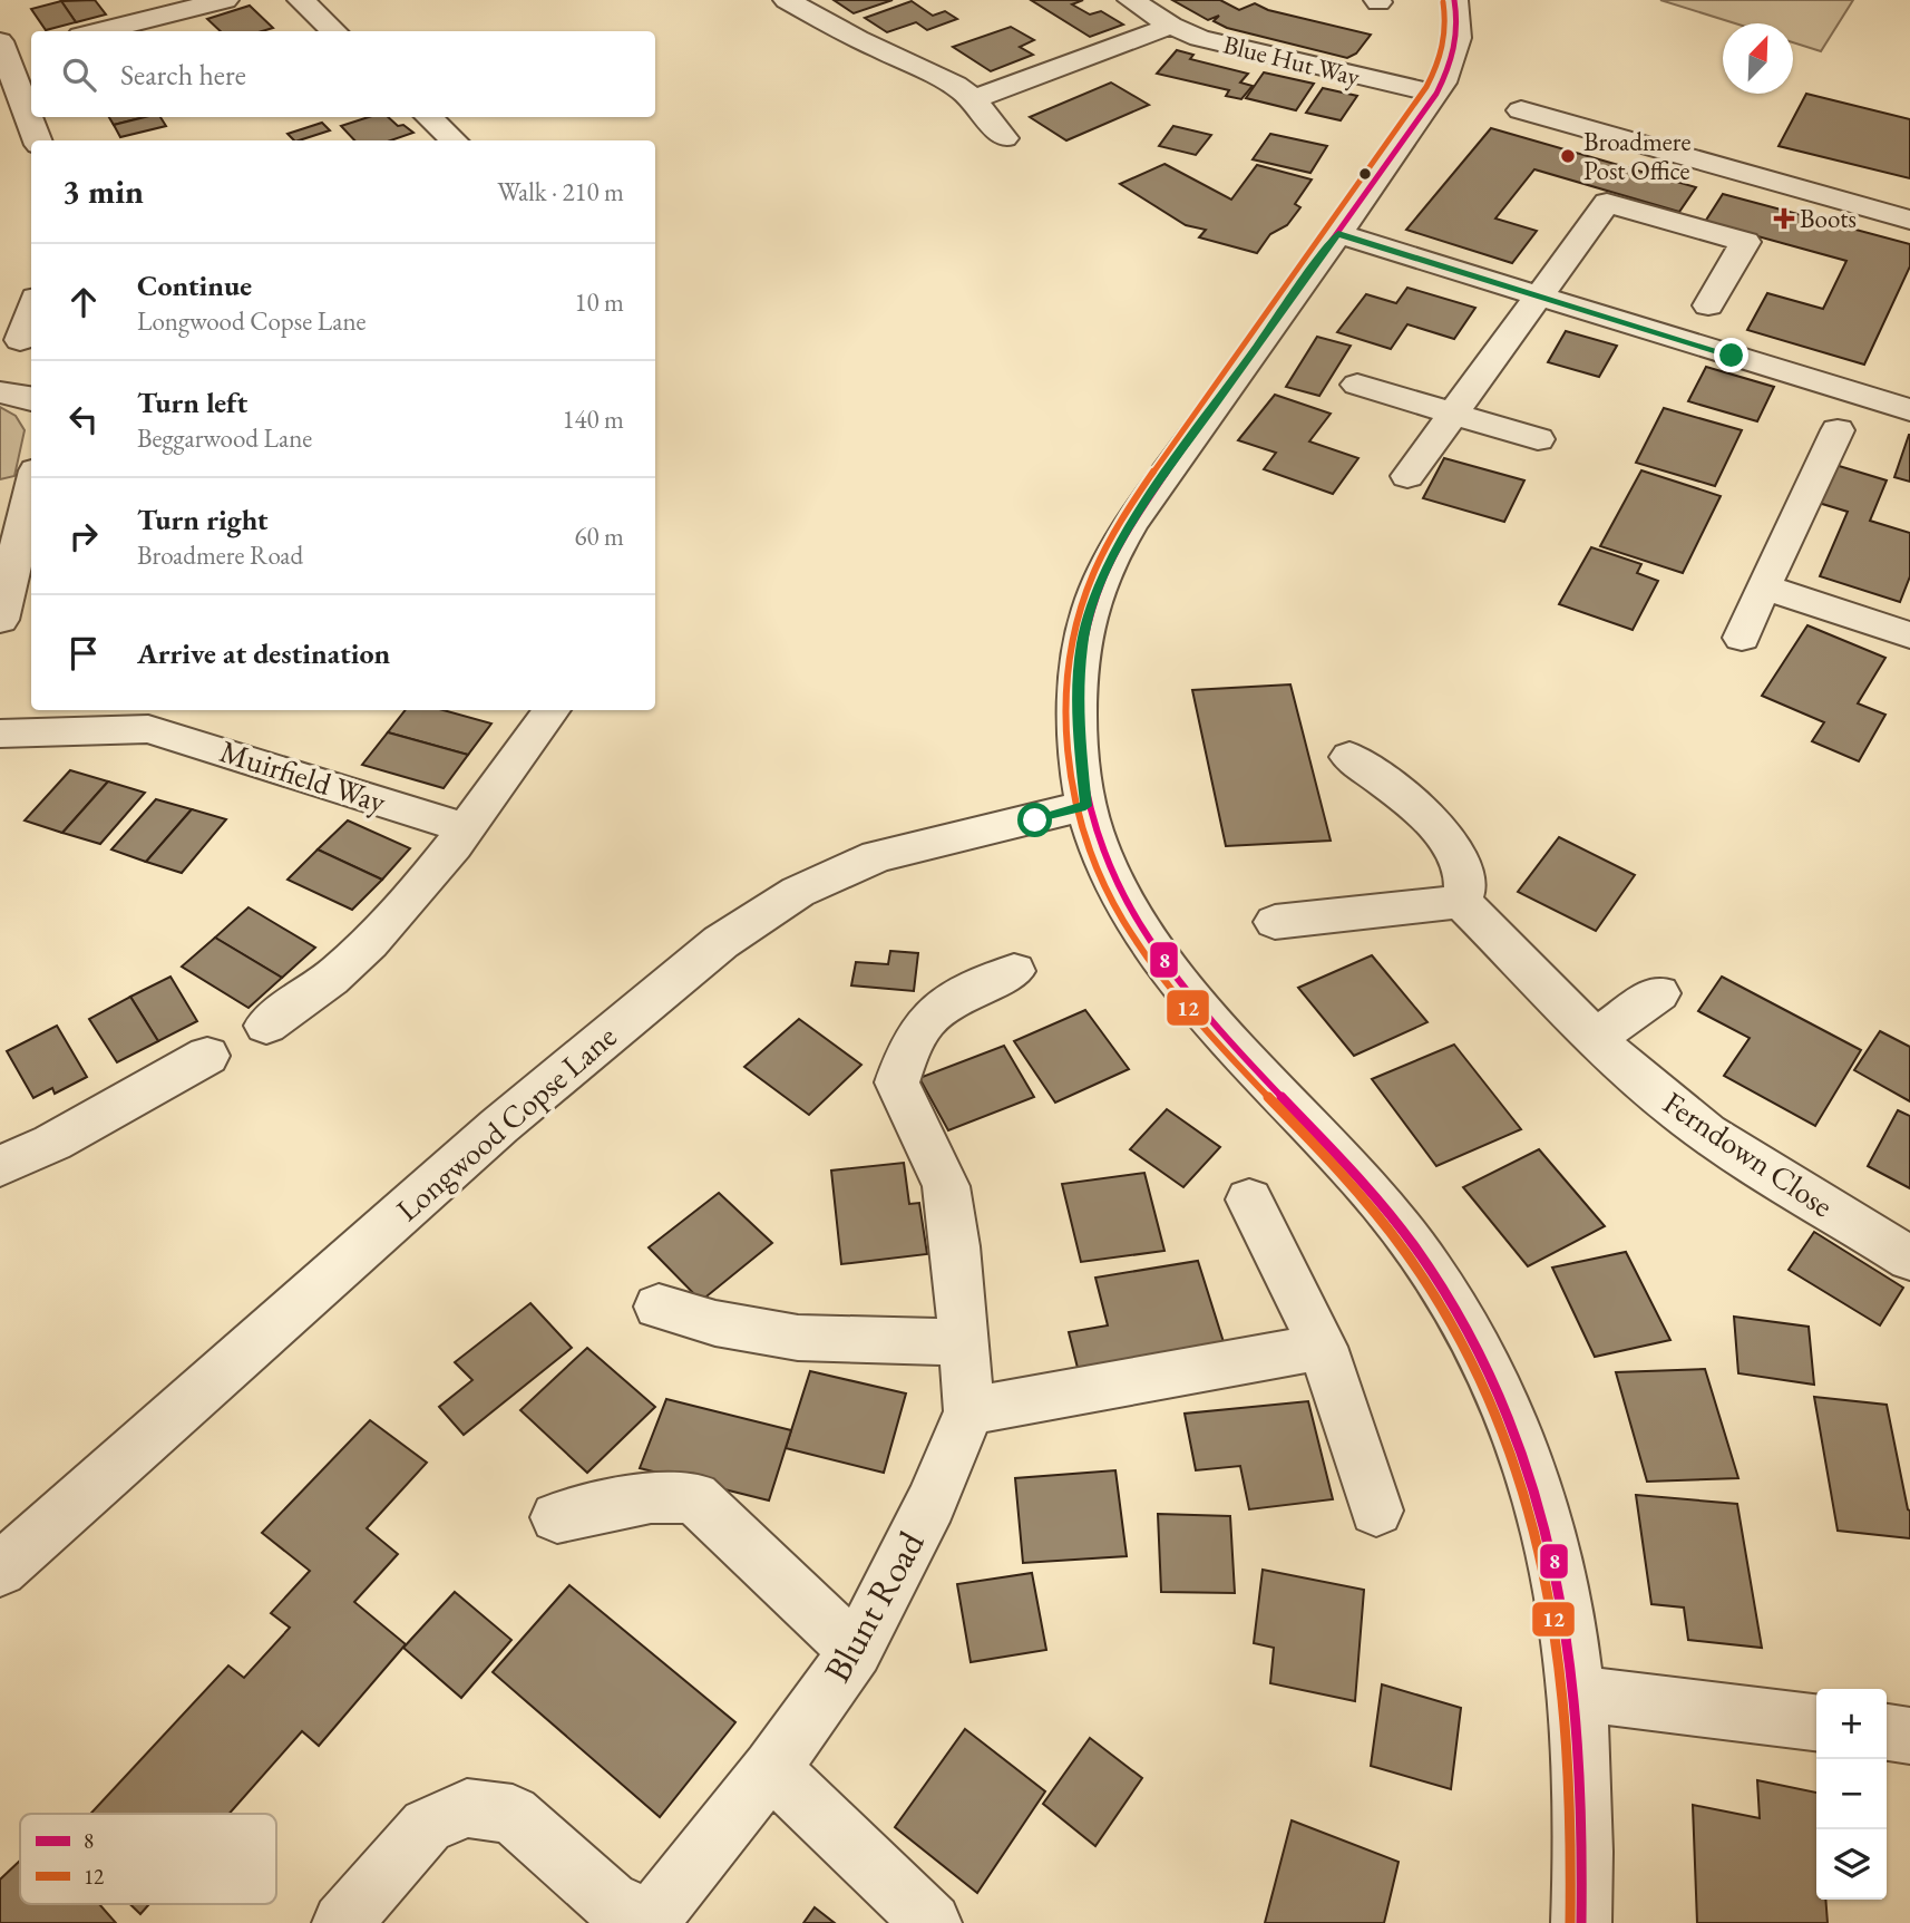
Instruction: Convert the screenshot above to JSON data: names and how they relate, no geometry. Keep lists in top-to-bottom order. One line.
{"streets":{"street":["Blue Hut Way","Muirfield Way","Longwood Copse Lane","Ferndown Close","Blunt Road"]},"places":{"other":["Broadmere Post Office"],"health":["Boots"]},"lines":["transit line 8","transit line 12"],"legend":["8","12"],"north":"top right","page":{"search":"Search here","heading":["3 min","Walk · 210 m"],"list":[["Continue","Longwood Copse Lane","10 m"],["Turn left","Beggarwood Lane","140 m"],["Turn right","Broadmere Road","60 m"],"Arrive at destination"],"map_buttons":["+","−"]}}
